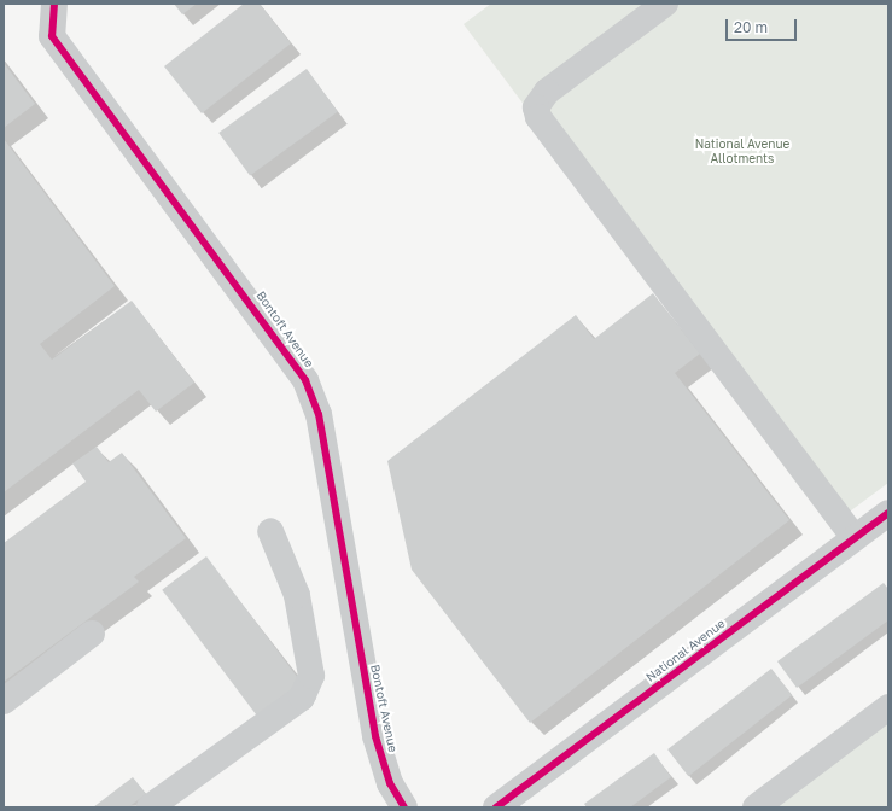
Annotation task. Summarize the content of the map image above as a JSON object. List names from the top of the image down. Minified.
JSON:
{"streets":{"street":["Bontoft Avenue","National Avenue"]},"parks":["National Avenue Allotments"],"scale_bar":"20 m"}
